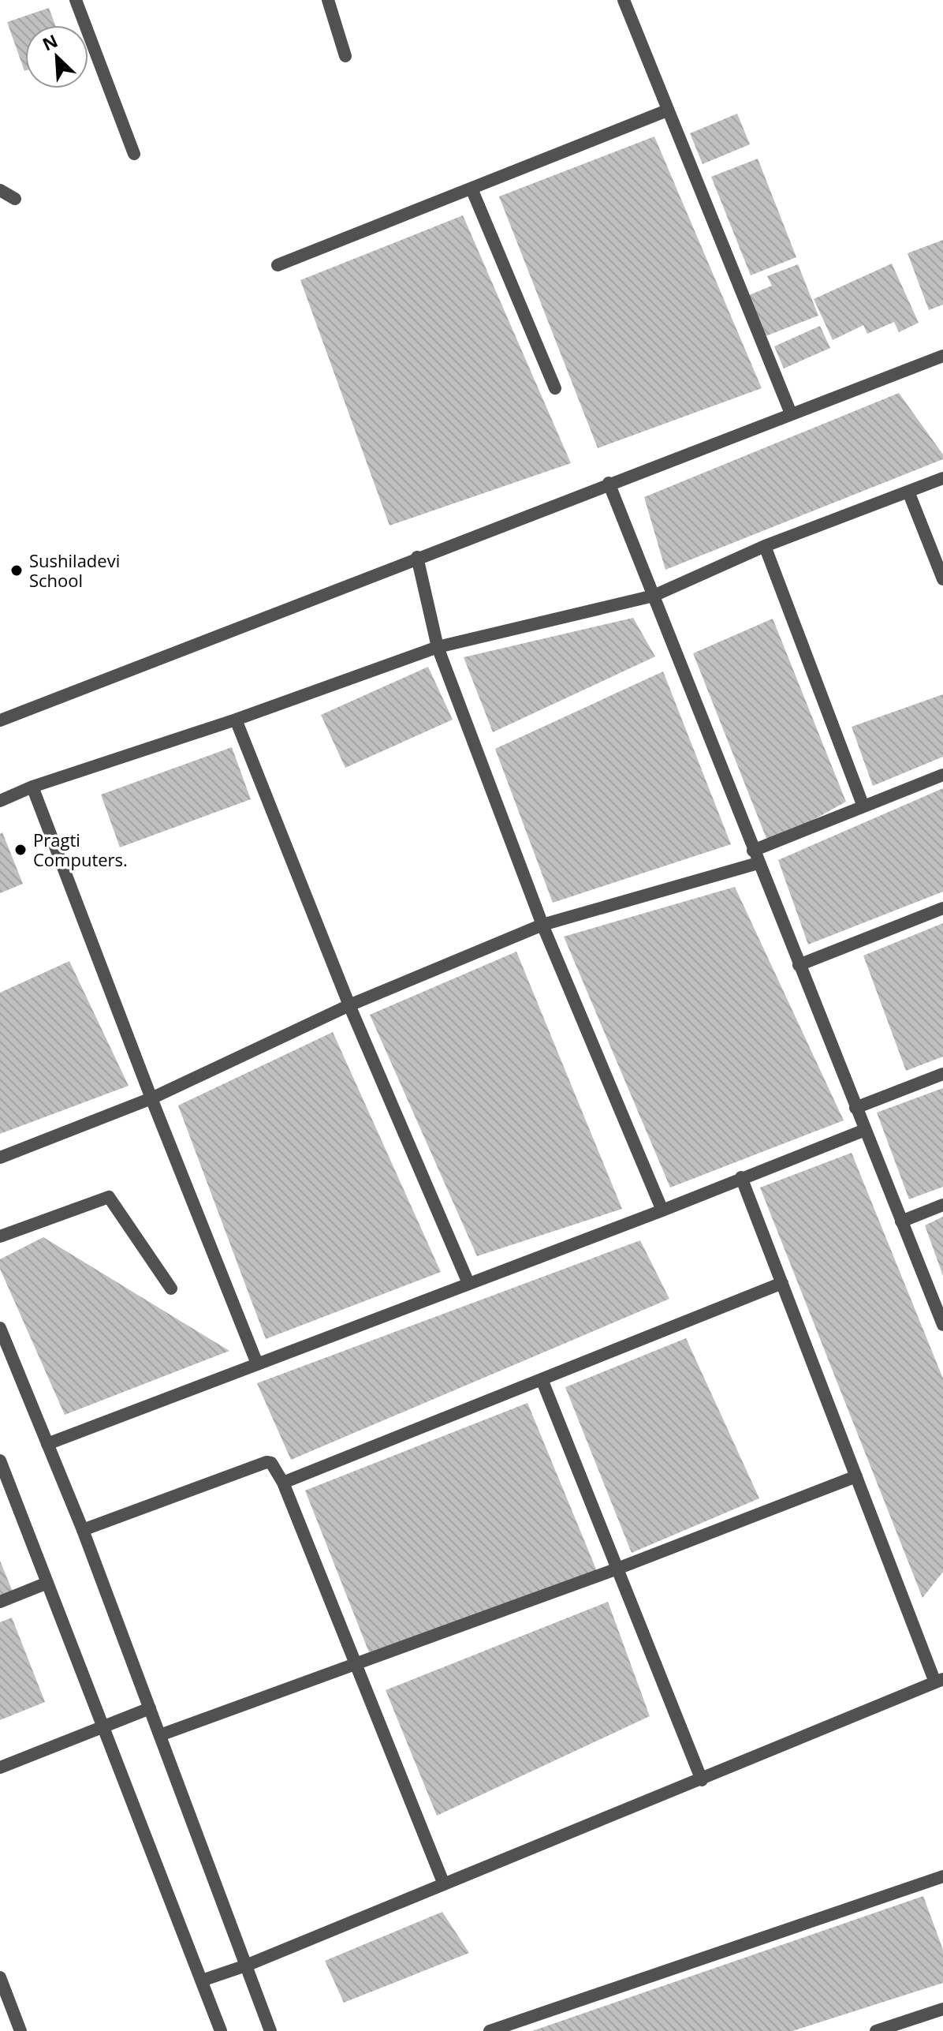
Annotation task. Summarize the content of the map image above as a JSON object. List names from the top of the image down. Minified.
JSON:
{"places":["Sushiladevi School","Pragti Computers."],"north":"top left"}
